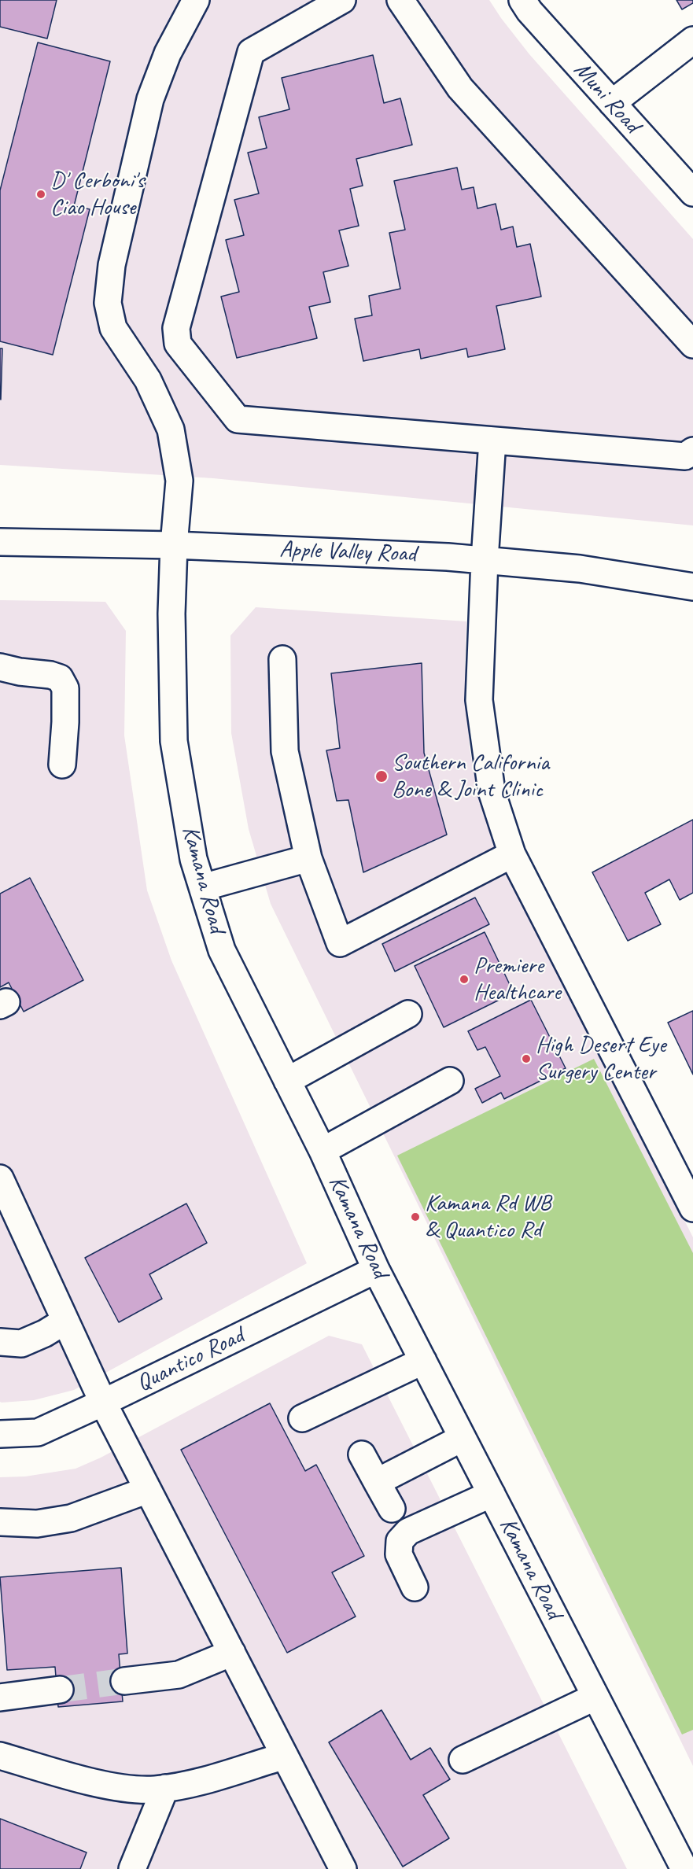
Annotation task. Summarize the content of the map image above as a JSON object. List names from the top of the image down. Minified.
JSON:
{"streets":{"street":["Muni Road","Apple Valley Road","Kamana Road","Quantico Road"]},"crossings":[["Apple Valley Road","Kamana Road"],["Kamana Road","Quantico Road"]],"places":["D' Cerboni's Ciao House","Southern California Bone & Joint Clinic","Premiere Healthcare","High Desert Eye Surgery Center","Kamana Rd WB & Quantico Rd"]}
